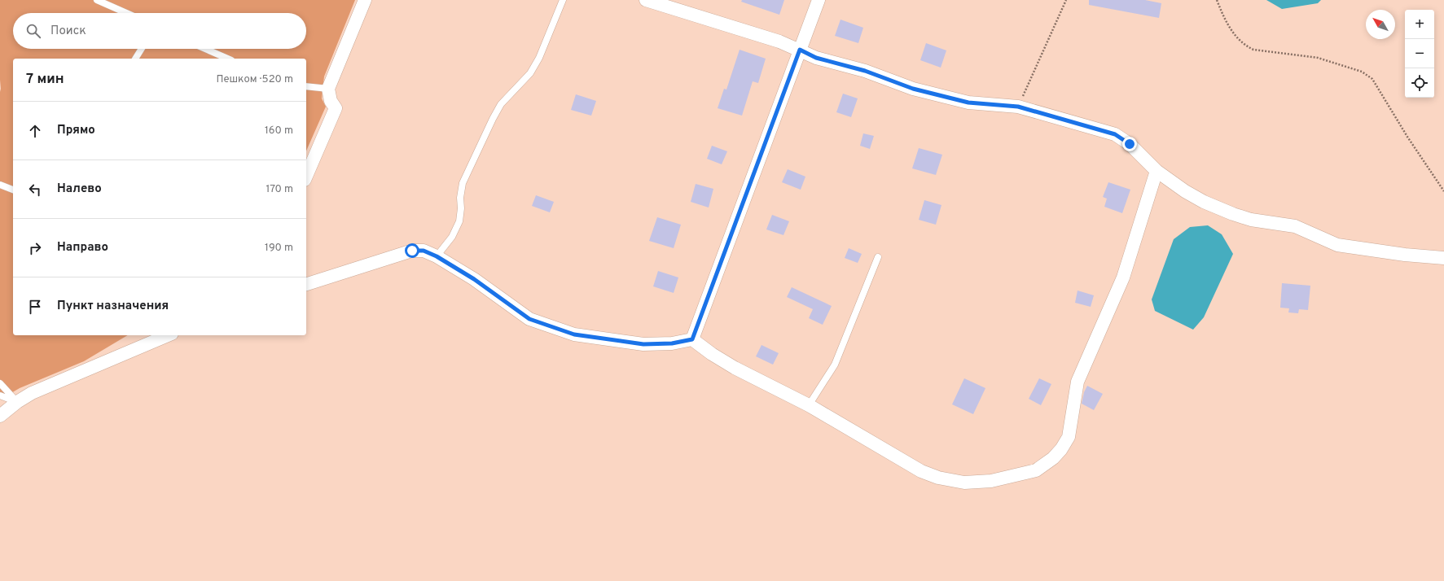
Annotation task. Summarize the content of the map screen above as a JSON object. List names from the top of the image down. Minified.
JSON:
{"north":"top left","page":{"map_buttons":["+","−"],"search":"Поиск","heading":["7 мин","Пешком · 520 m"],"list":[["Прямо","160 m"],["Налево","170 m"],["Направо","190 m"],"Пункт назначения"]}}
